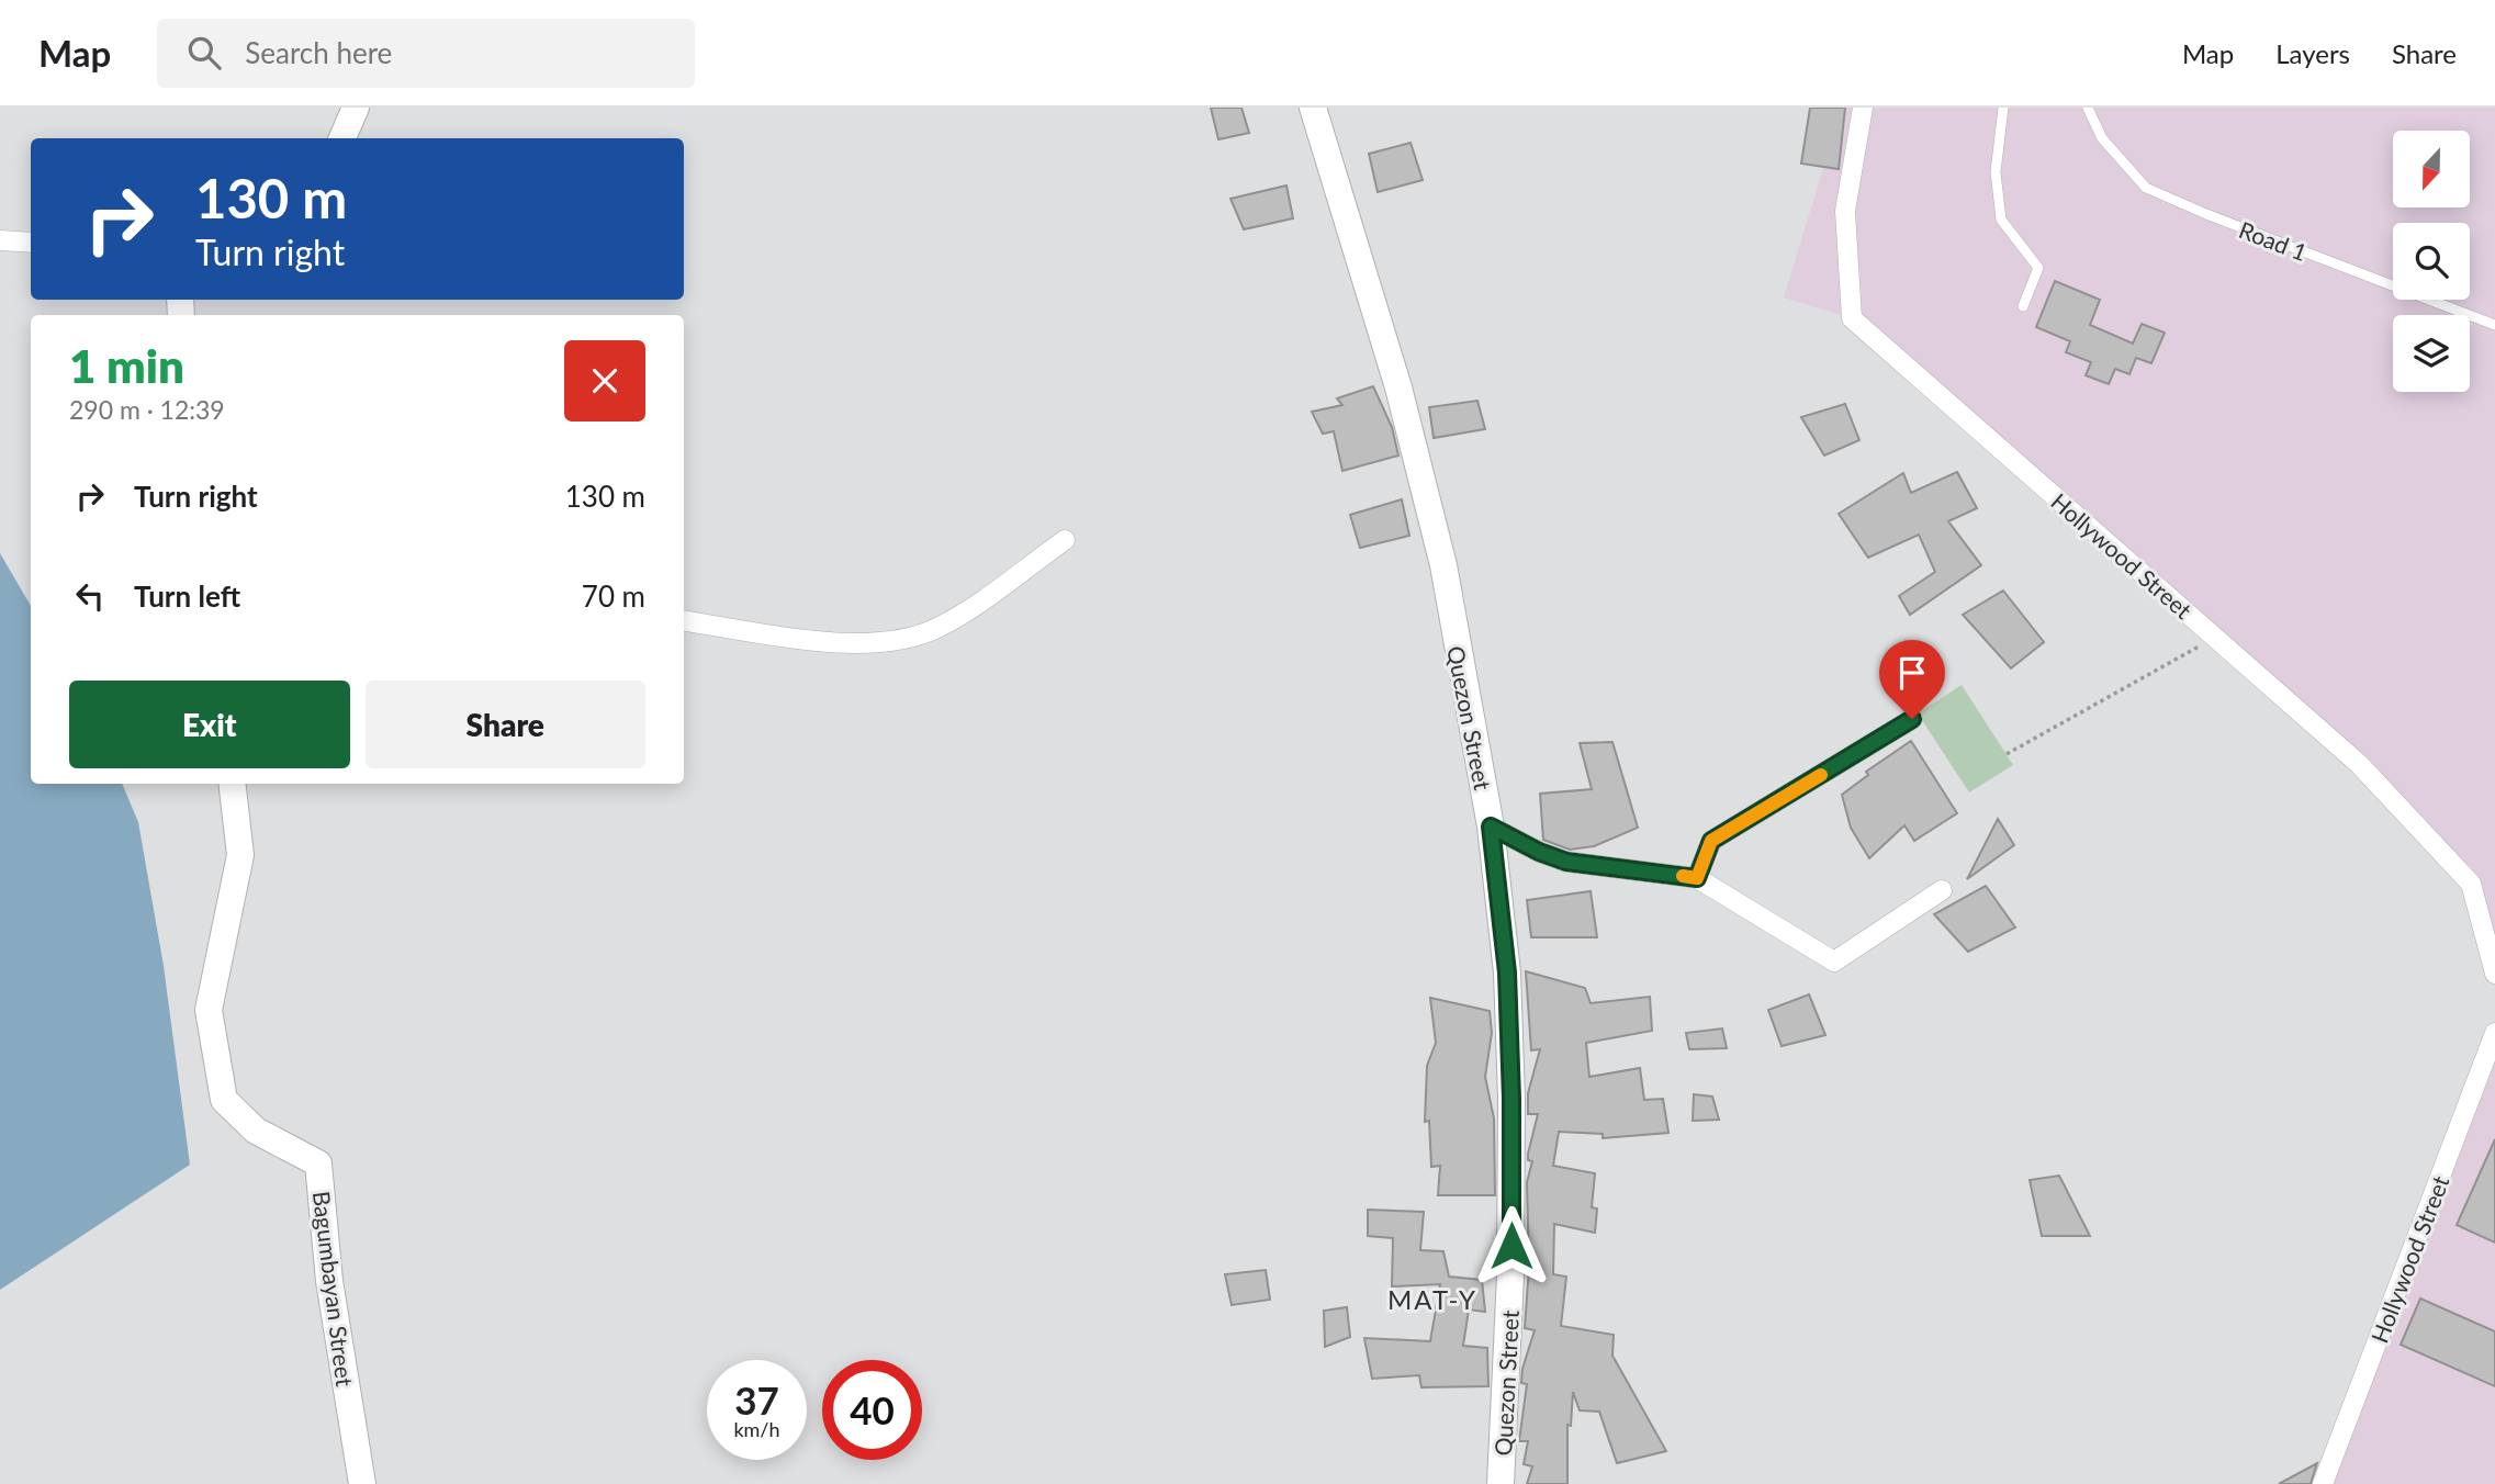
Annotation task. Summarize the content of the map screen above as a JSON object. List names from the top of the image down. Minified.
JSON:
{"streets":{"street":["Hollywood Street","Quezon Street","Bagumbayan Street"],"lane":["Road 1"]},"districts":["MAT-Y"],"north":"bottom","page":{"header":"Map","search":"Search here","nav":["Map","Layers","Share"],"turn":["130 m","Turn right"],"heading":["1 min","290 m · 12:39"],"list":[{"name":"Turn right","value":"130 m"},{"name":"Turn left","value":"70 m"}],"buttons":["Exit","Share"],"speed":"37 km/h","limit":"40"}}
